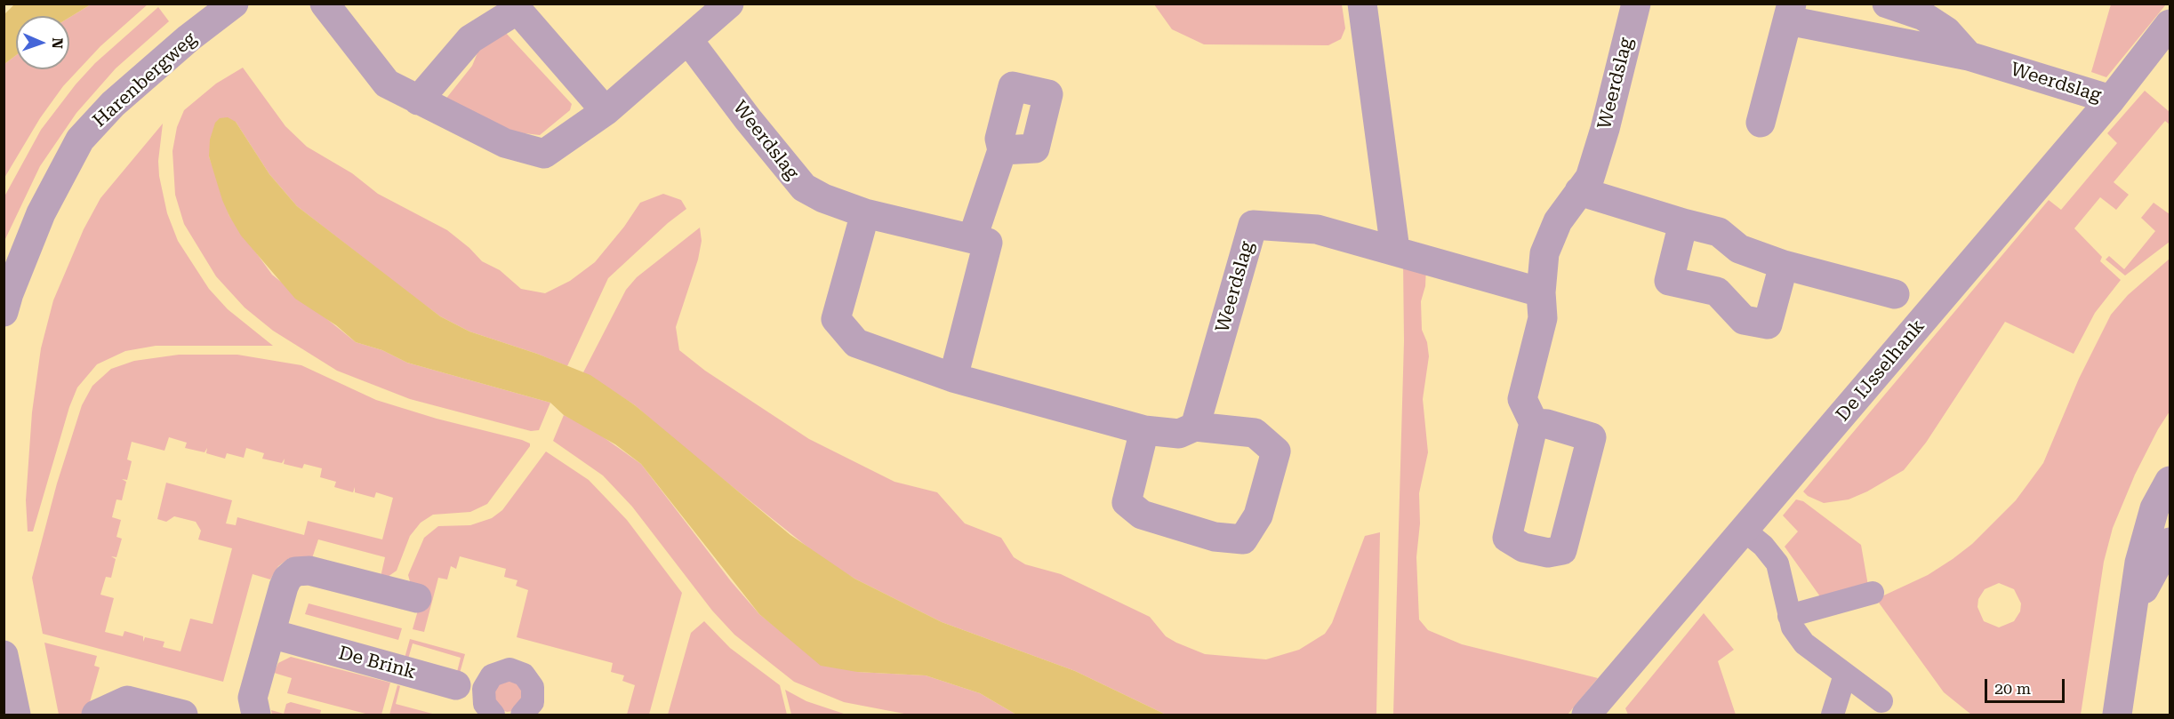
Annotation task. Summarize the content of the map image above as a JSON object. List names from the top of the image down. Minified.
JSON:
{"streets":{"street":["Harenbergweg","Weerdslag","De IJsselhank","De Brink"]},"crossings":[["Weerdslag","De IJsselhank"]],"scale_bar":"20 m","north":"right"}
